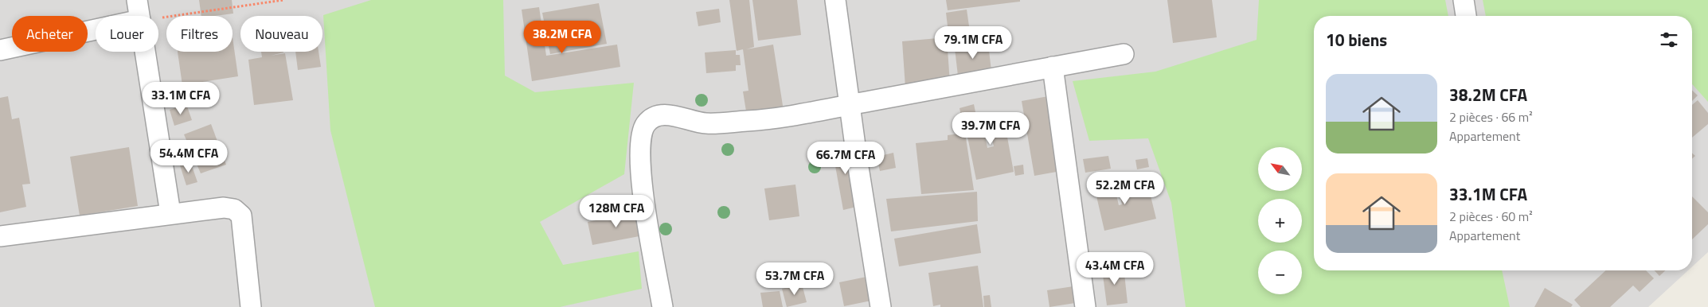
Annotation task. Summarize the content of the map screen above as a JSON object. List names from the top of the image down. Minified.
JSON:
{"north":"top left","page":{"chip":["Acheter","Louer","Filtres","Nouveau"],"heading":"10 biens","price":["38.2M CFA","79.1M CFA","33.1M CFA","39.7M CFA","54.4M CFA","66.7M CFA","52.2M CFA","128M CFA","43.4M CFA","53.7M CFA"],"list":[{"name":"38.2M CFA","note":"2 pièces · 66 m² · Appartement"},{"name":"33.1M CFA","note":"2 pièces · 60 m² · Appartement"}],"map_buttons":["+","−"]}}
